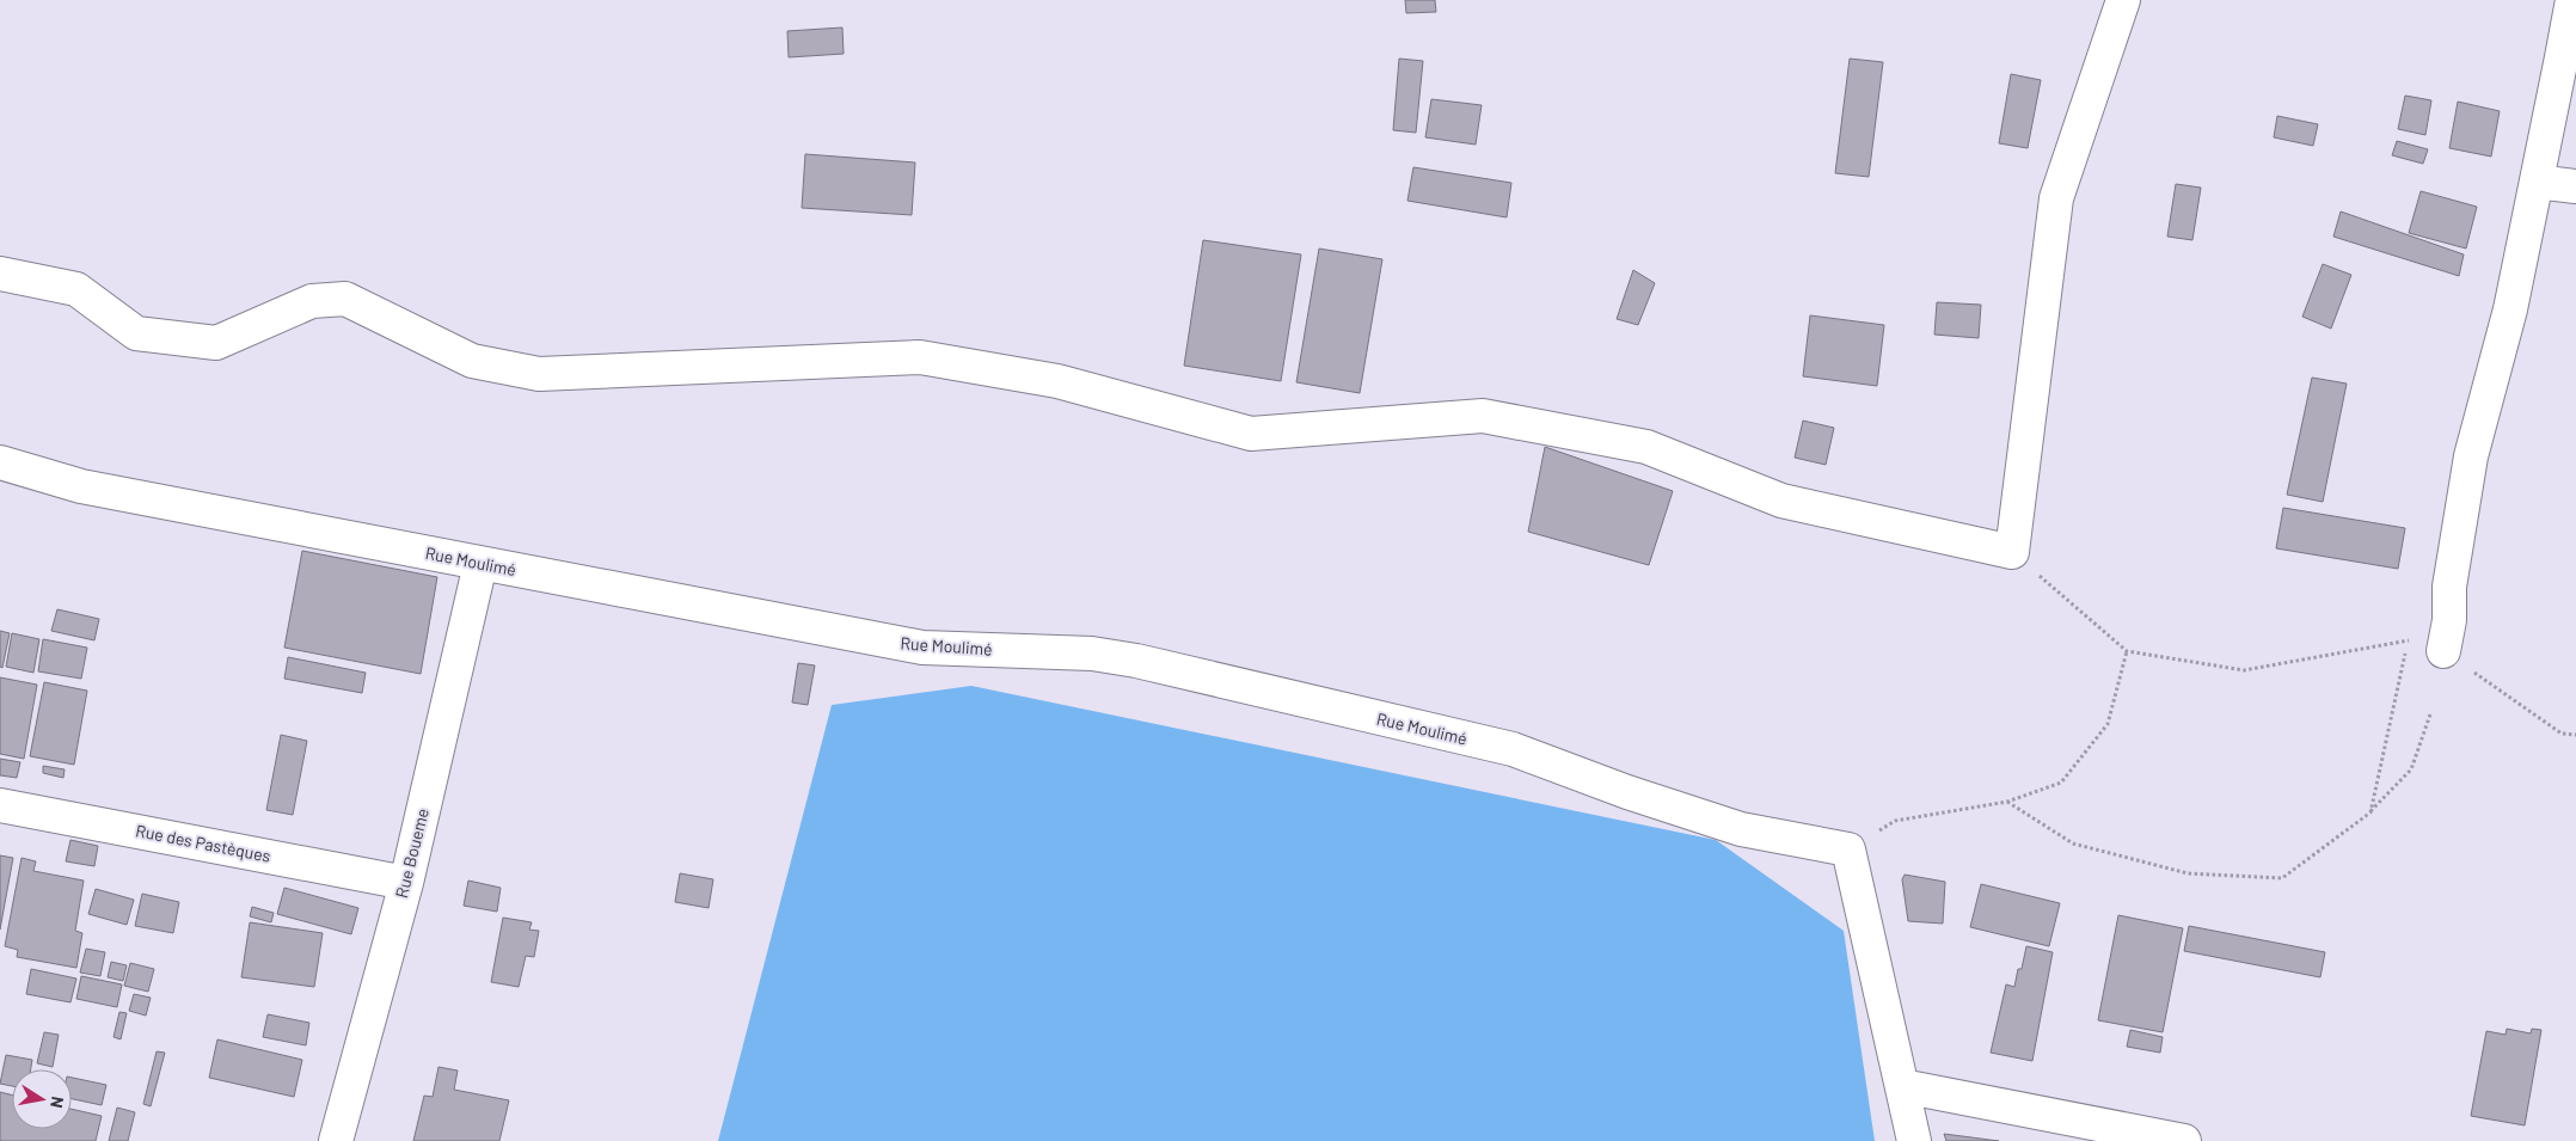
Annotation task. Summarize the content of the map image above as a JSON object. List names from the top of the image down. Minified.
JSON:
{"streets":{"street":["Rue Moulimé","Rue des Pastèques","Rue Boueme"]},"crossings":[["Rue Moulimé","Rue Boueme"],["Rue des Pastèques","Rue Boueme"]],"north":"right"}
